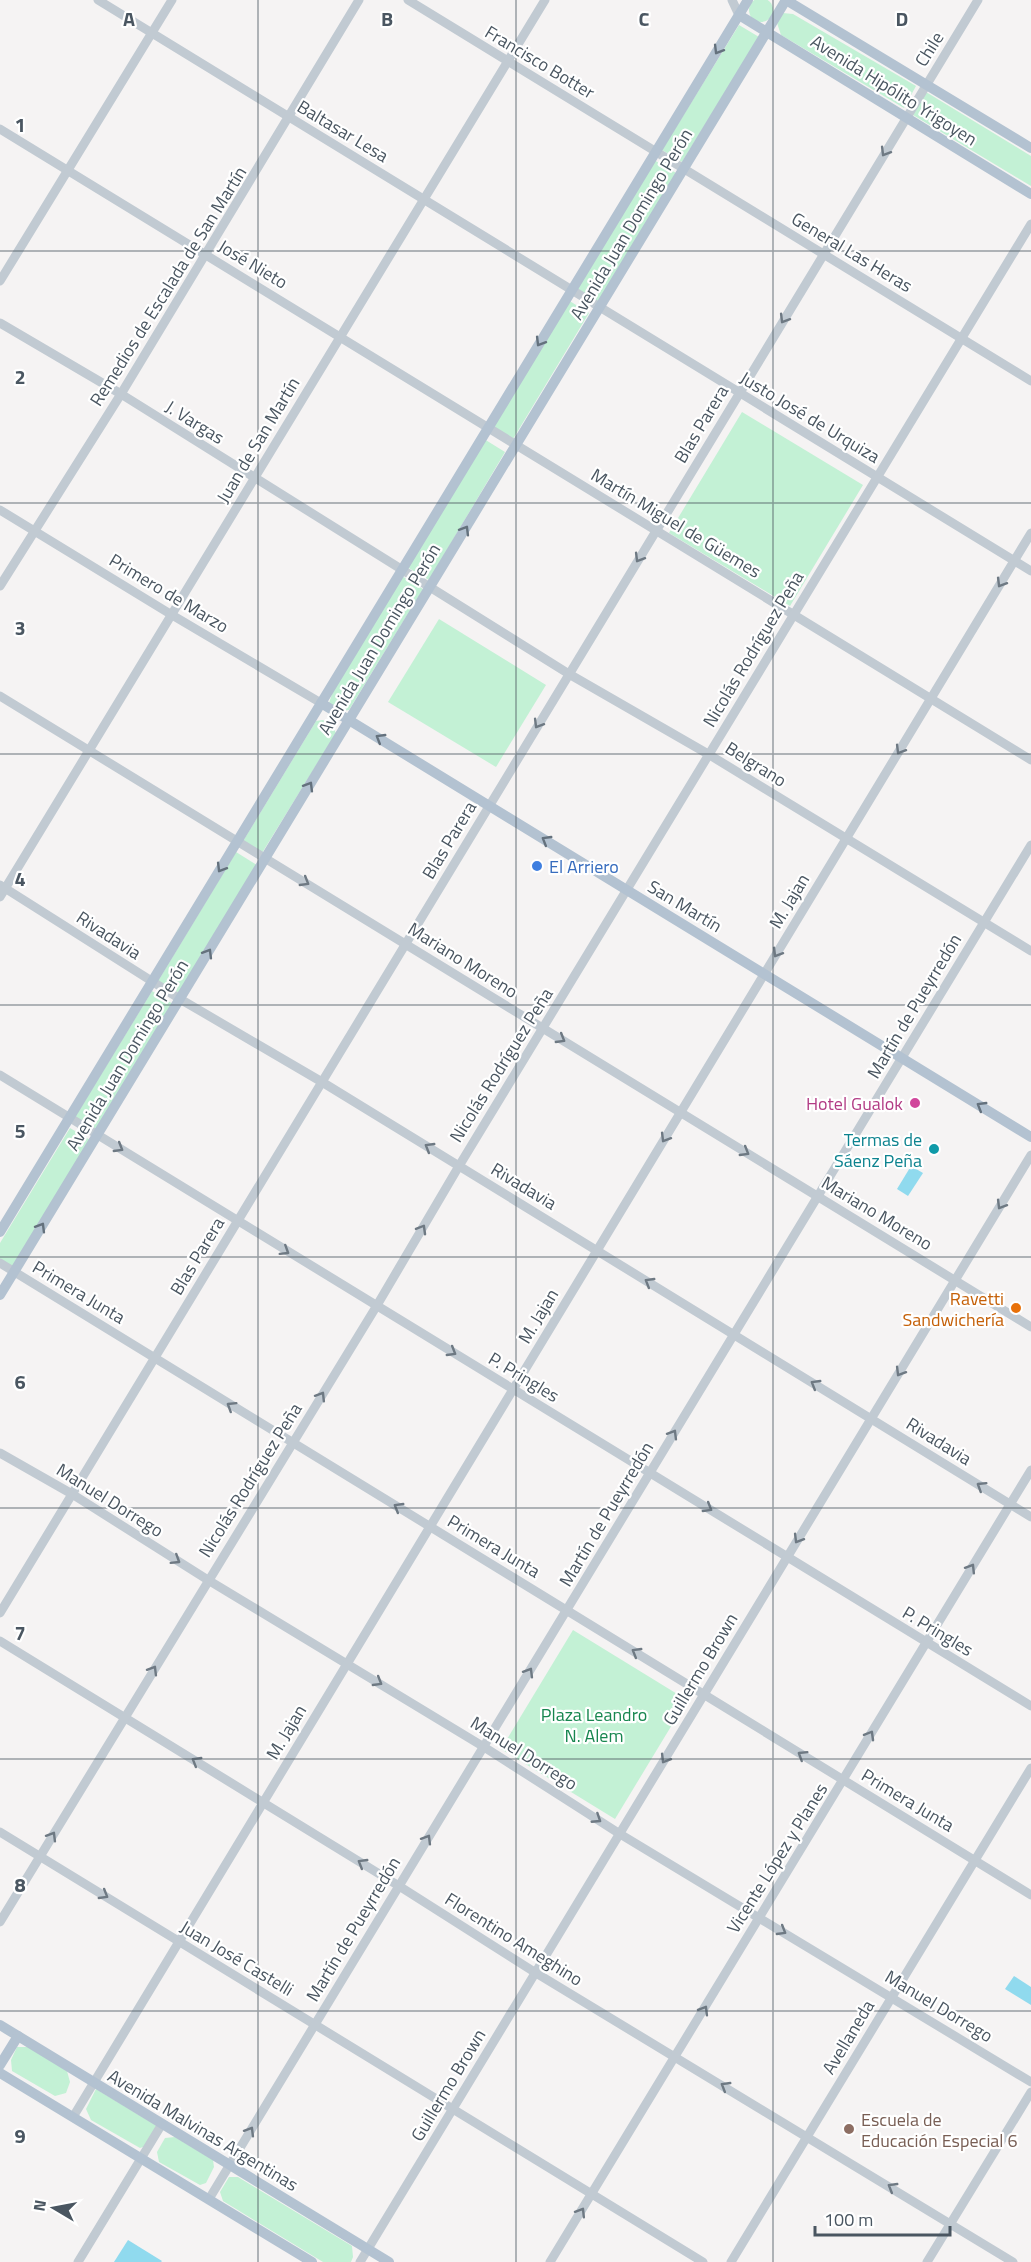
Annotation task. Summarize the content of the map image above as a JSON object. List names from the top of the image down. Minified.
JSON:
{"streets":{"main road":["Avenida Hipólito Yrigoyen","Avenida Juan Domingo Perón","San Martín","Avenida Malvinas Argentinas"],"street":["Chile","Francisco Botter","Baltasar Lesa","General Las Heras","José Nieto","Remedios de Escalada de San Martín","Justo José de Urquiza","J. Vargas","Blas Parera","Juan de San Martín","Martín Miguel de Güemes","Primero de Marzo","Nicolás Rodríguez Peña","Belgrano","M. Jajan","Rivadavia","Mariano Moreno","Martín de Pueyrredón","Primera Junta","P. Pringles","Manuel Dorrego","Guillermo Brown","Vicente López y Planes","Florentino Ameghino","Juan José Castelli","Avellaneda"]},"crossings":[["Chile","Avenida Hipólito Yrigoyen"],["Chile","Blas Parera"],["Francisco Botter","Avenida Juan Domingo Perón"],["Francisco Botter","General Las Heras"],["Francisco Botter","Juan de San Martín"],["Avenida Hipólito Yrigoyen","Avenida Juan Domingo Perón"],["Avenida Hipólito Yrigoyen","Blas Parera"],["Baltasar Lesa","Avenida Juan Domingo Perón"],["Baltasar Lesa","Remedios de Escalada de San Martín"],["Baltasar Lesa","Justo José de Urquiza"],["Baltasar Lesa","Juan de San Martín"],["Avenida Juan Domingo Perón","General Las Heras"],["Avenida Juan Domingo Perón","José Nieto"],["Avenida Juan Domingo Perón","Justo José de Urquiza"],["Avenida Juan Domingo Perón","J. Vargas"],["Avenida Juan Domingo Perón","Martín Miguel de Güemes"],["Avenida Juan Domingo Perón","Primero de Marzo"],["Avenida Juan Domingo Perón","Belgrano"],["Avenida Juan Domingo Perón","San Martín"],["Avenida Juan Domingo Perón","Rivadavia"],["Avenida Juan Domingo Perón","Mariano Moreno"],["Avenida Juan Domingo Perón","Primera Junta"],["Avenida Juan Domingo Perón","P. Pringles"],["General Las Heras","Blas Parera"],["General Las Heras","Nicolás Rodríguez Peña"],["José Nieto","Remedios de Escalada de San Martín"],["José Nieto","Juan de San Martín"],["José Nieto","Martín Miguel de Güemes"],["Remedios de Escalada de San Martín","J. Vargas"],["Remedios de Escalada de San Martín","Primero de Marzo"],["Justo José de Urquiza","Blas Parera"],["Justo José de Urquiza","Nicolás Rodríguez Peña"],["Justo José de Urquiza","M. Jajan"],["J. Vargas","Juan de San Martín"],["J. Vargas","Belgrano"],["Blas Parera","Martín Miguel de Güemes"],["Blas Parera","Belgrano"],["Blas Parera","San Martín"],["Blas Parera","Rivadavia"],["Blas Parera","Mariano Moreno"],["Blas Parera","Primera Junta"],["Blas Parera","P. Pringles"],["Blas Parera","Manuel Dorrego"],["Juan de San Martín","Primero de Marzo"],["Juan de San Martín","Rivadavia"],["Juan de San Martín","Mariano Moreno"],["Martín Miguel de Güemes","Nicolás Rodríguez Peña"],["Martín Miguel de Güemes","M. Jajan"],["Primero de Marzo","San Martín"],["Nicolás Rodríguez Peña","Belgrano"],["Nicolás Rodríguez Peña","San Martín"],["Nicolás Rodríguez Peña","Rivadavia"],["Nicolás Rodríguez Peña","Mariano Moreno"],["Nicolás Rodríguez Peña","Primera Junta"],["Nicolás Rodríguez Peña","P. Pringles"],["Nicolás Rodríguez Peña","Manuel Dorrego"],["Nicolás Rodríguez Peña","Florentino Ameghino"],["Nicolás Rodríguez Peña","Juan José Castelli"],["Belgrano","M. Jajan"],["Belgrano","Martín de Pueyrredón"],["M. Jajan","San Martín"],["M. Jajan","Rivadavia"],["M. Jajan","Mariano Moreno"],["M. Jajan","Primera Junta"],["M. Jajan","P. Pringles"],["M. Jajan","Manuel Dorrego"],["M. Jajan","Florentino Ameghino"],["M. Jajan","Juan José Castelli"],["M. Jajan","Avenida Malvinas Argentinas"],["San Martín","Martín de Pueyrredón"],["Rivadavia","Martín de Pueyrredón"],["Rivadavia","Guillermo Brown"],["Rivadavia","Vicente López y Planes"],["Mariano Moreno","Martín de Pueyrredón"],["Mariano Moreno","Guillermo Brown"],["Martín de Pueyrredón","Primera Junta"],["Martín de Pueyrredón","P. Pringles"],["Martín de Pueyrredón","Manuel Dorrego"],["Martín de Pueyrredón","Florentino Ameghino"],["Martín de Pueyrredón","Juan José Castelli"],["Martín de Pueyrredón","Avenida Malvinas Argentinas"],["Primera Junta","Guillermo Brown"],["Primera Junta","Vicente López y Planes"],["Primera Junta","Avellaneda"],["P. Pringles","Guillermo Brown"],["P. Pringles","Vicente López y Planes"],["Manuel Dorrego","Guillermo Brown"],["Manuel Dorrego","Vicente López y Planes"],["Manuel Dorrego","Avellaneda"],["Guillermo Brown","Florentino Ameghino"],["Guillermo Brown","Juan José Castelli"],["Guillermo Brown","Avenida Malvinas Argentinas"],["Vicente López y Planes","Florentino Ameghino"],["Vicente López y Planes","Juan José Castelli"],["Florentino Ameghino","Avellaneda"]],"one_way":["Blas Parera","San Martín","Rivadavia","Mariano Moreno","Martín de Pueyrredón","Primera Junta","P. Pringles","Manuel Dorrego","Guillermo Brown","Vicente López y Planes","Florentino Ameghino"],"parks":["Plaza Leandro N. Alem"],"places":["El Arriero","Hotel Gualok","Termas de Sáenz Peña","Ravetti Sandwichería","Escuela de Educación Especial 6"],"scale_bar":"100 m","north":"left","grid":{"columns":["A","B","C","D"],"rows":["1","2","3","4","5","6","7","8","9"]}}
